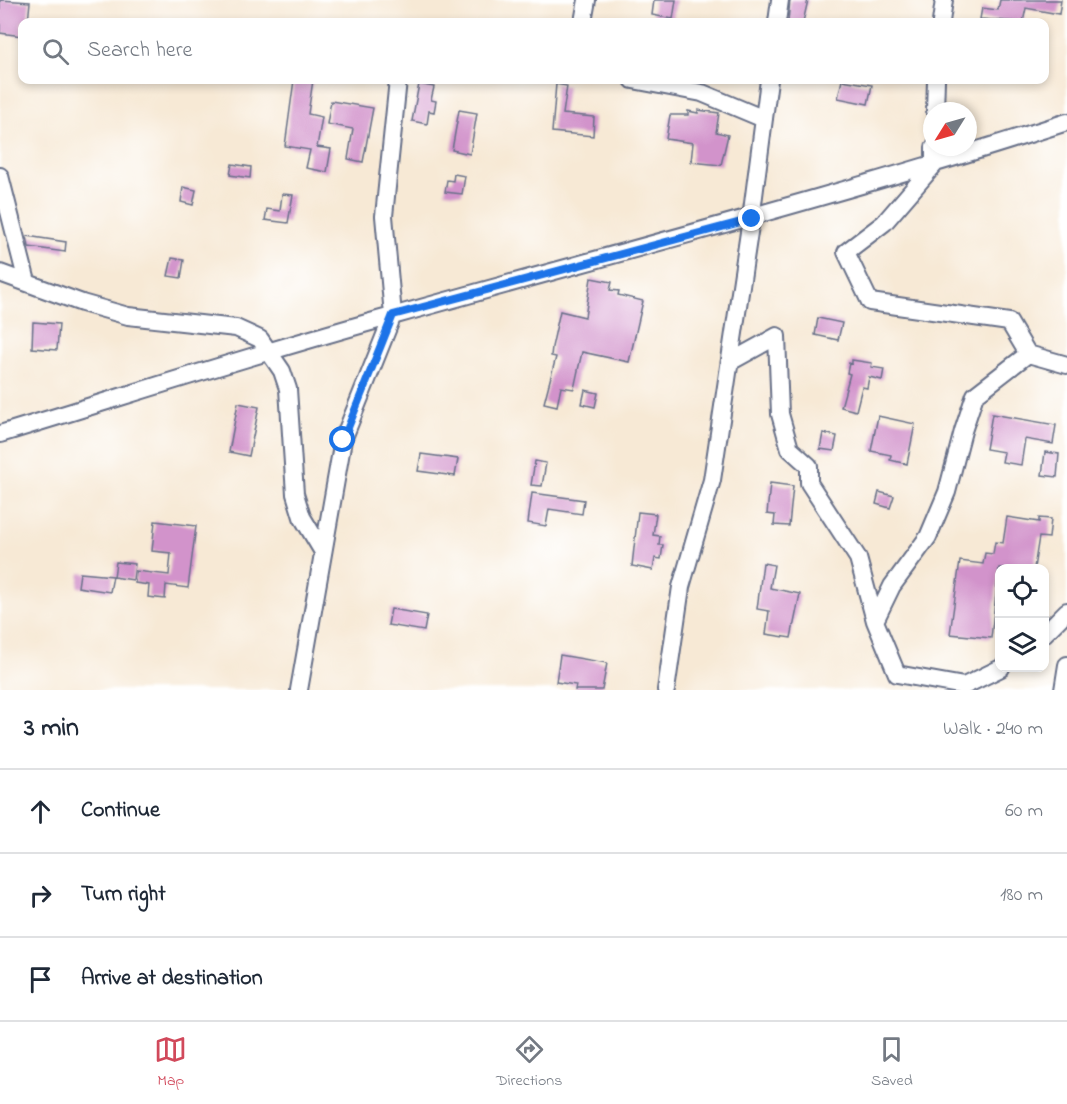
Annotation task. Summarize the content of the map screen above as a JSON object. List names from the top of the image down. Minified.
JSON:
{"north":"bottom left","page":{"search":"Search here","heading":["3 min","Walk · 240 m"],"list":[["Continue","60 m"],["Turn right","180 m"],"Arrive at destination"],"nav":["Map","Directions","Saved"]}}
